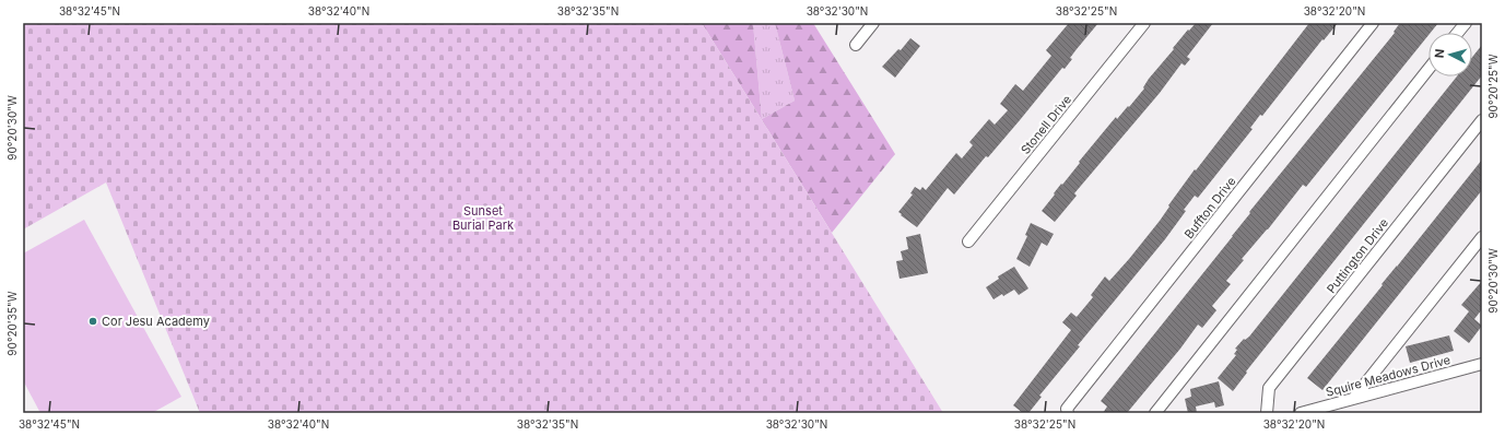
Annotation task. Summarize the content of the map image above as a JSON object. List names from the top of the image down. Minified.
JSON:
{"streets":{"street":["Stonell Drive","Buffton Drive","Puttington Drive","Squire Meadows Drive"]},"parks":["Sunset Burial Park"],"places":["Cor Jesu Academy"],"north":"left","coordinates":["38°32'45\"N","38°32'40\"N","38°32'35\"N","38°32'30\"N","38°32'25\"N","38°32'20\"N","90°20'25\"W","90°20'30\"W","90°20'35\"W"]}
